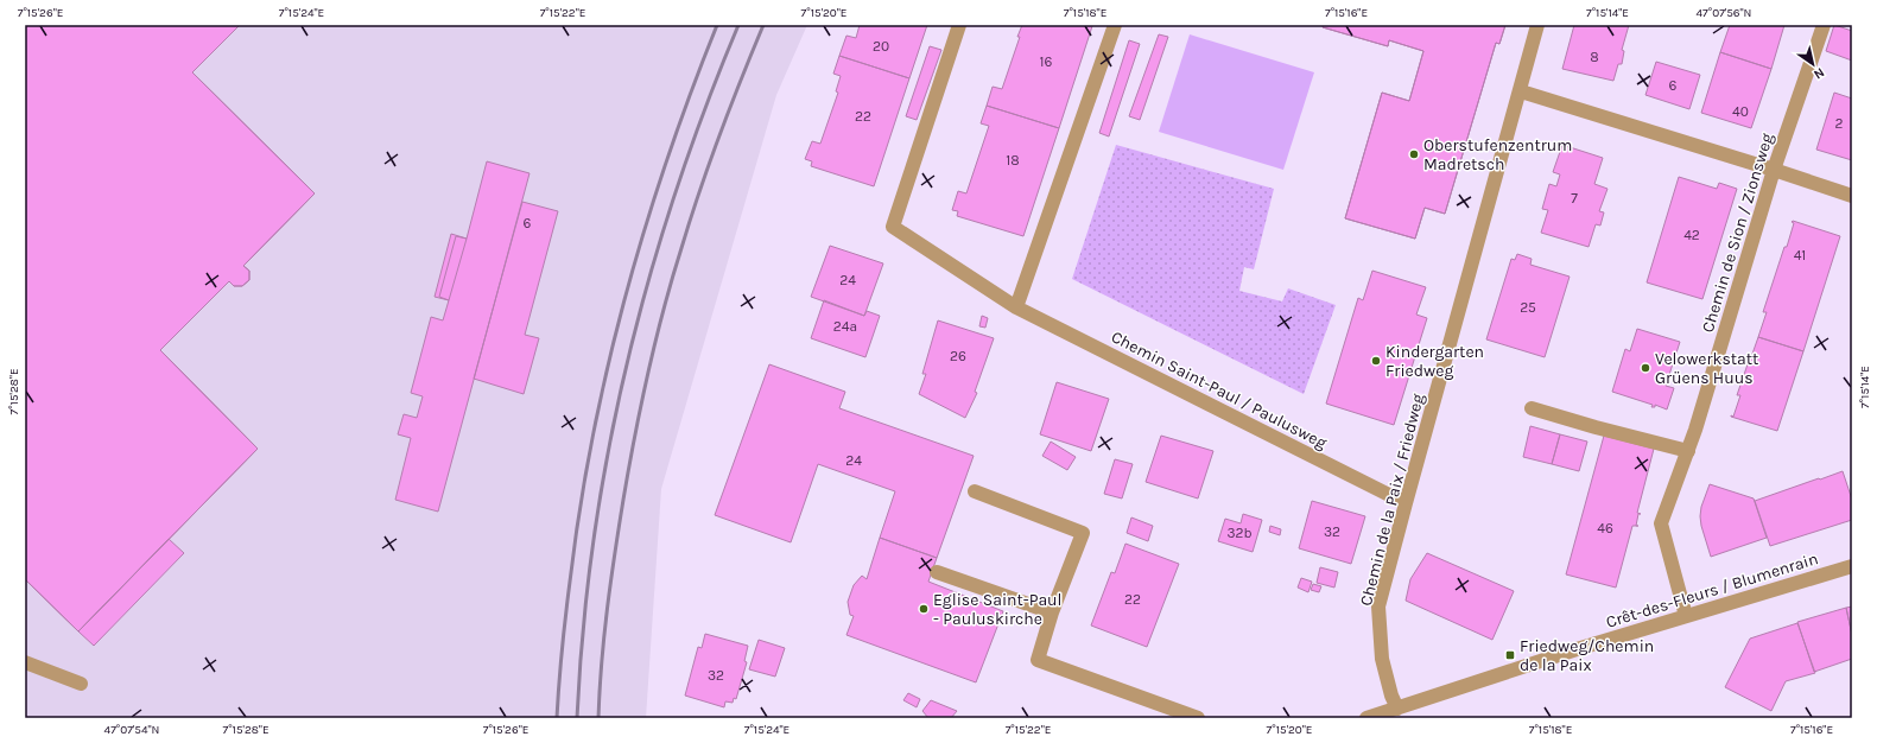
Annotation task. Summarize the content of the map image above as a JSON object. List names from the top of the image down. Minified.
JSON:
{"streets":{"street":["Chemin de Sion / Zionsweg","Chemin Saint-Paul / Paulusweg","Chemin de la Paix / Friedweg","Crêt-des-Fleurs / Blumenrain"]},"crossings":[["Chemin de Sion / Zionsweg","Crêt-des-Fleurs / Blumenrain"],["Chemin Saint-Paul / Paulusweg","Chemin de la Paix / Friedweg"],["Chemin de la Paix / Friedweg","Crêt-des-Fleurs / Blumenrain"]],"places":{"other":["Oberstufenzentrum Madretsch","Kindergarten Friedweg","Velowerkstatt Grüens Huus","Eglise Saint-Paul - Pauluskirche"],"transit":["Friedweg/Chemin de la Paix"]},"house_numbers":["20","8","16","6","40","22","2","18","7","6","42","41","24","25","24a","26","24","46","32","32b","22","32"],"north":"bottom right","coordinates":["7°15'26\"E","7°15'24\"E","7°15'22\"E","7°15'20\"E","7°15'18\"E","7°15'16\"E","7°15'14\"E","47°07'56\"N","7°15'28\"E","47°07'54\"N"]}
